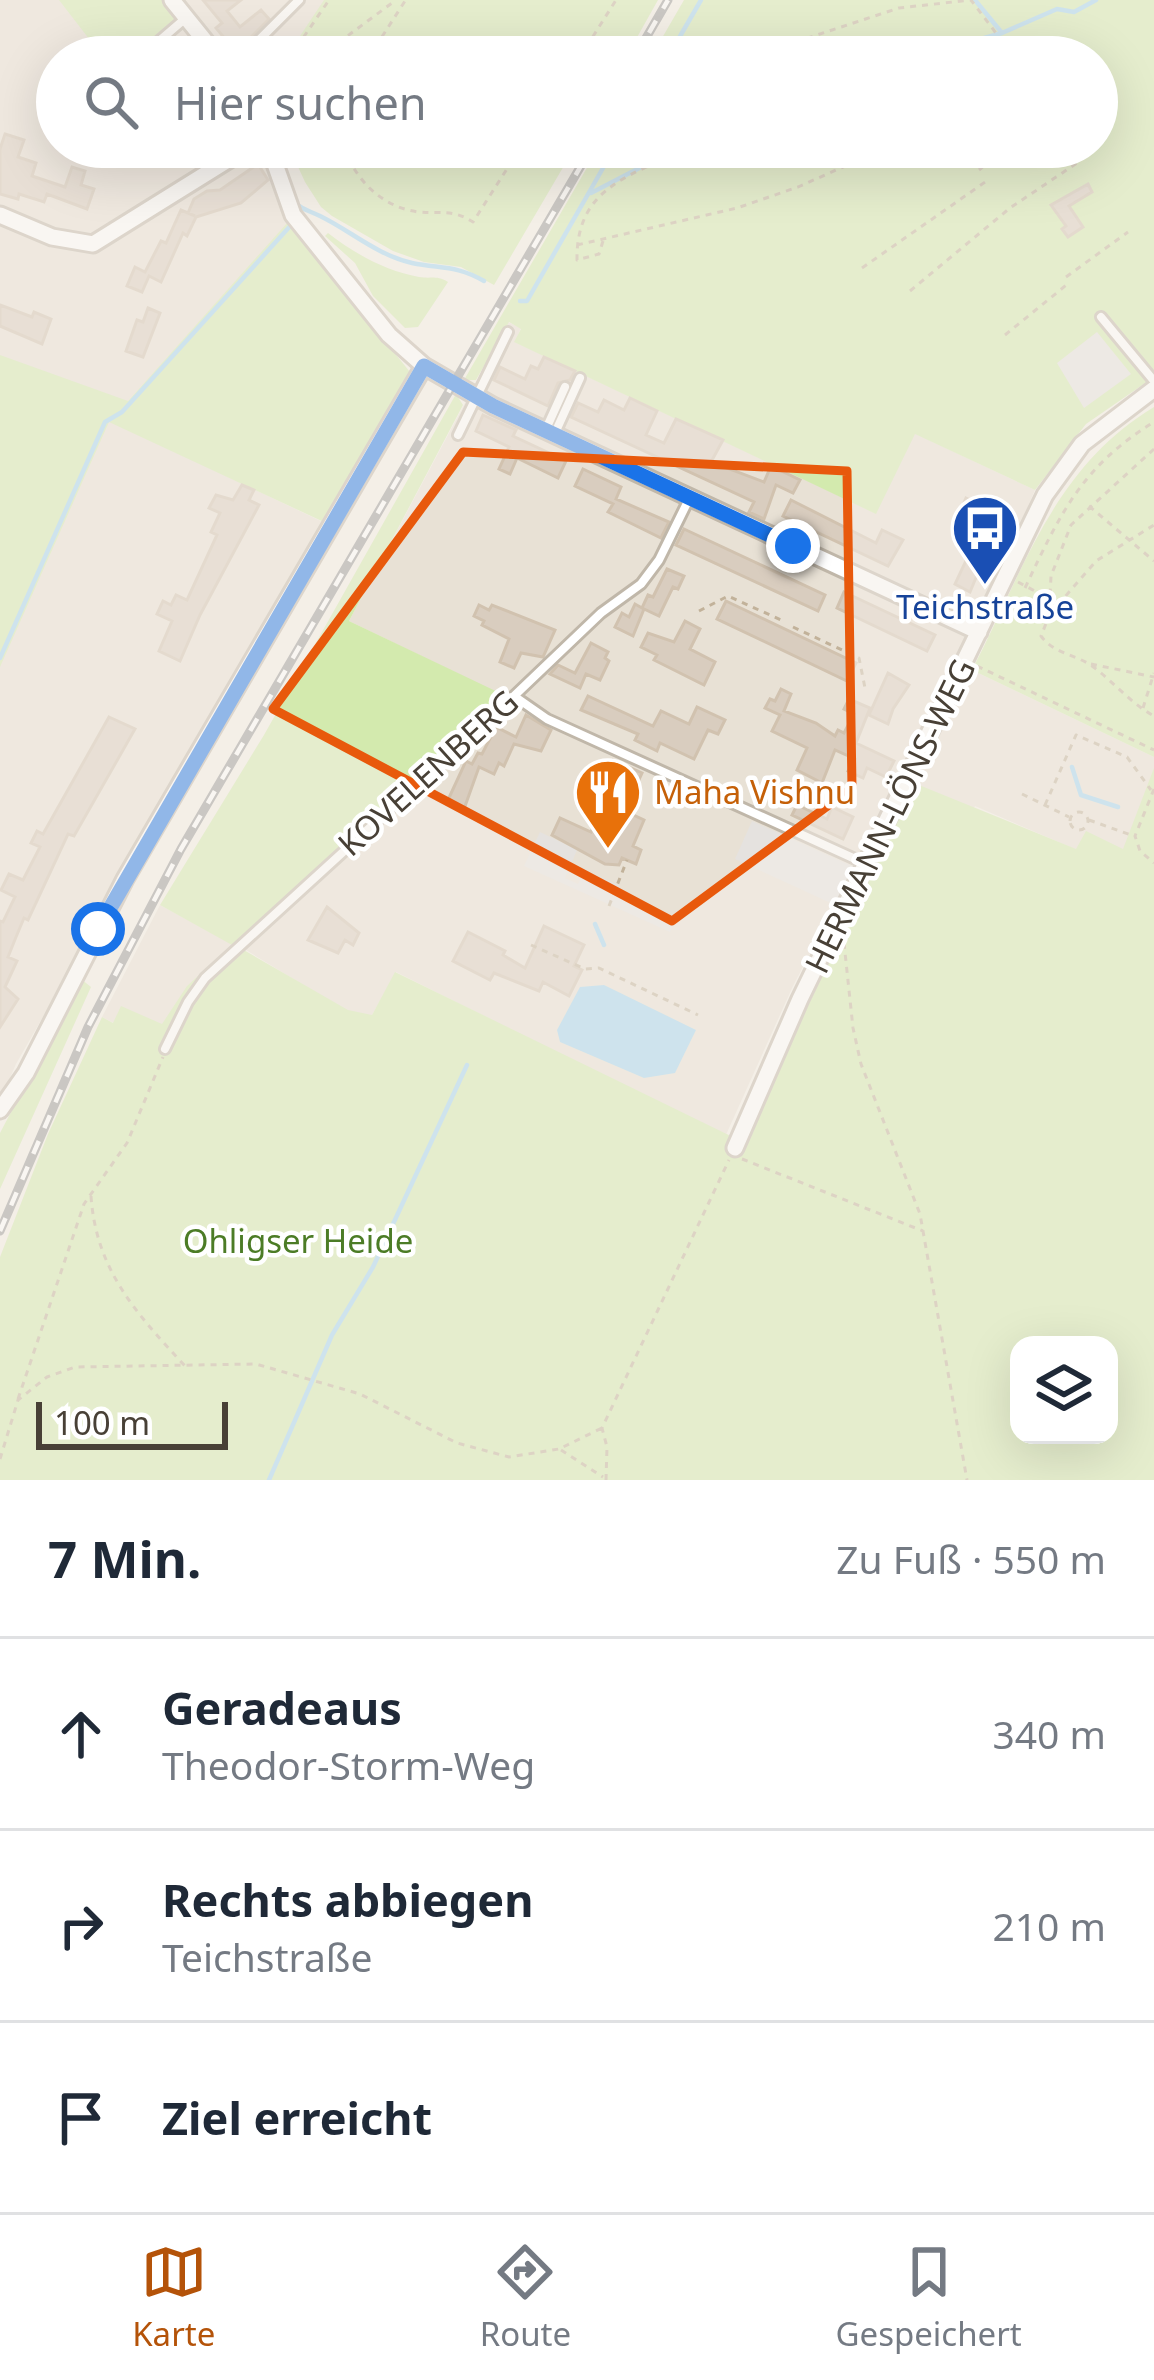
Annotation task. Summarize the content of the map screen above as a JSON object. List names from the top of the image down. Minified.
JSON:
{"streets":{"street":["HERMANN-LÖNS-WEG"],"lane":["KOVELENBERG"]},"parks":["Ohligser Heide"],"places":{"bus stop":["Teichstraße"],"restaurant":["Maha Vishnu"]},"scale_bar":"100 m","page":{"search":"Hier suchen","scale":"100 m","heading":["7 Min.","Zu Fuß · 550 m"],"list":[["Geradeaus","Theodor-Storm-Weg","340 m"],["Rechts abbiegen","Teichstraße","210 m"],"Ziel erreicht"],"nav":["Karte","Route","Gespeichert"]}}
